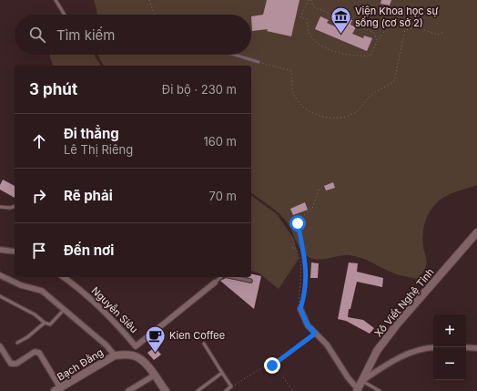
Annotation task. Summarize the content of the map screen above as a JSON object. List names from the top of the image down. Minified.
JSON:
{"streets":{"main road":["Xô Viết Nghệ Tỉnh","Bạch Đằng"],"street":["Nguyễn Siêu"]},"places":{"museum":["Viện Khoa học sự sống (cơ sở 2)"],"cafe":["Kien Coffee"]},"page":{"search":"Tìm kiếm","heading":["3 phút","Đi bộ · 230 m"],"list":[["Đi thẳng","Lê Thị Riêng","160 m"],["Rẽ phải","70 m"],"Đến nơi"],"map_buttons":["+","−"]}}
